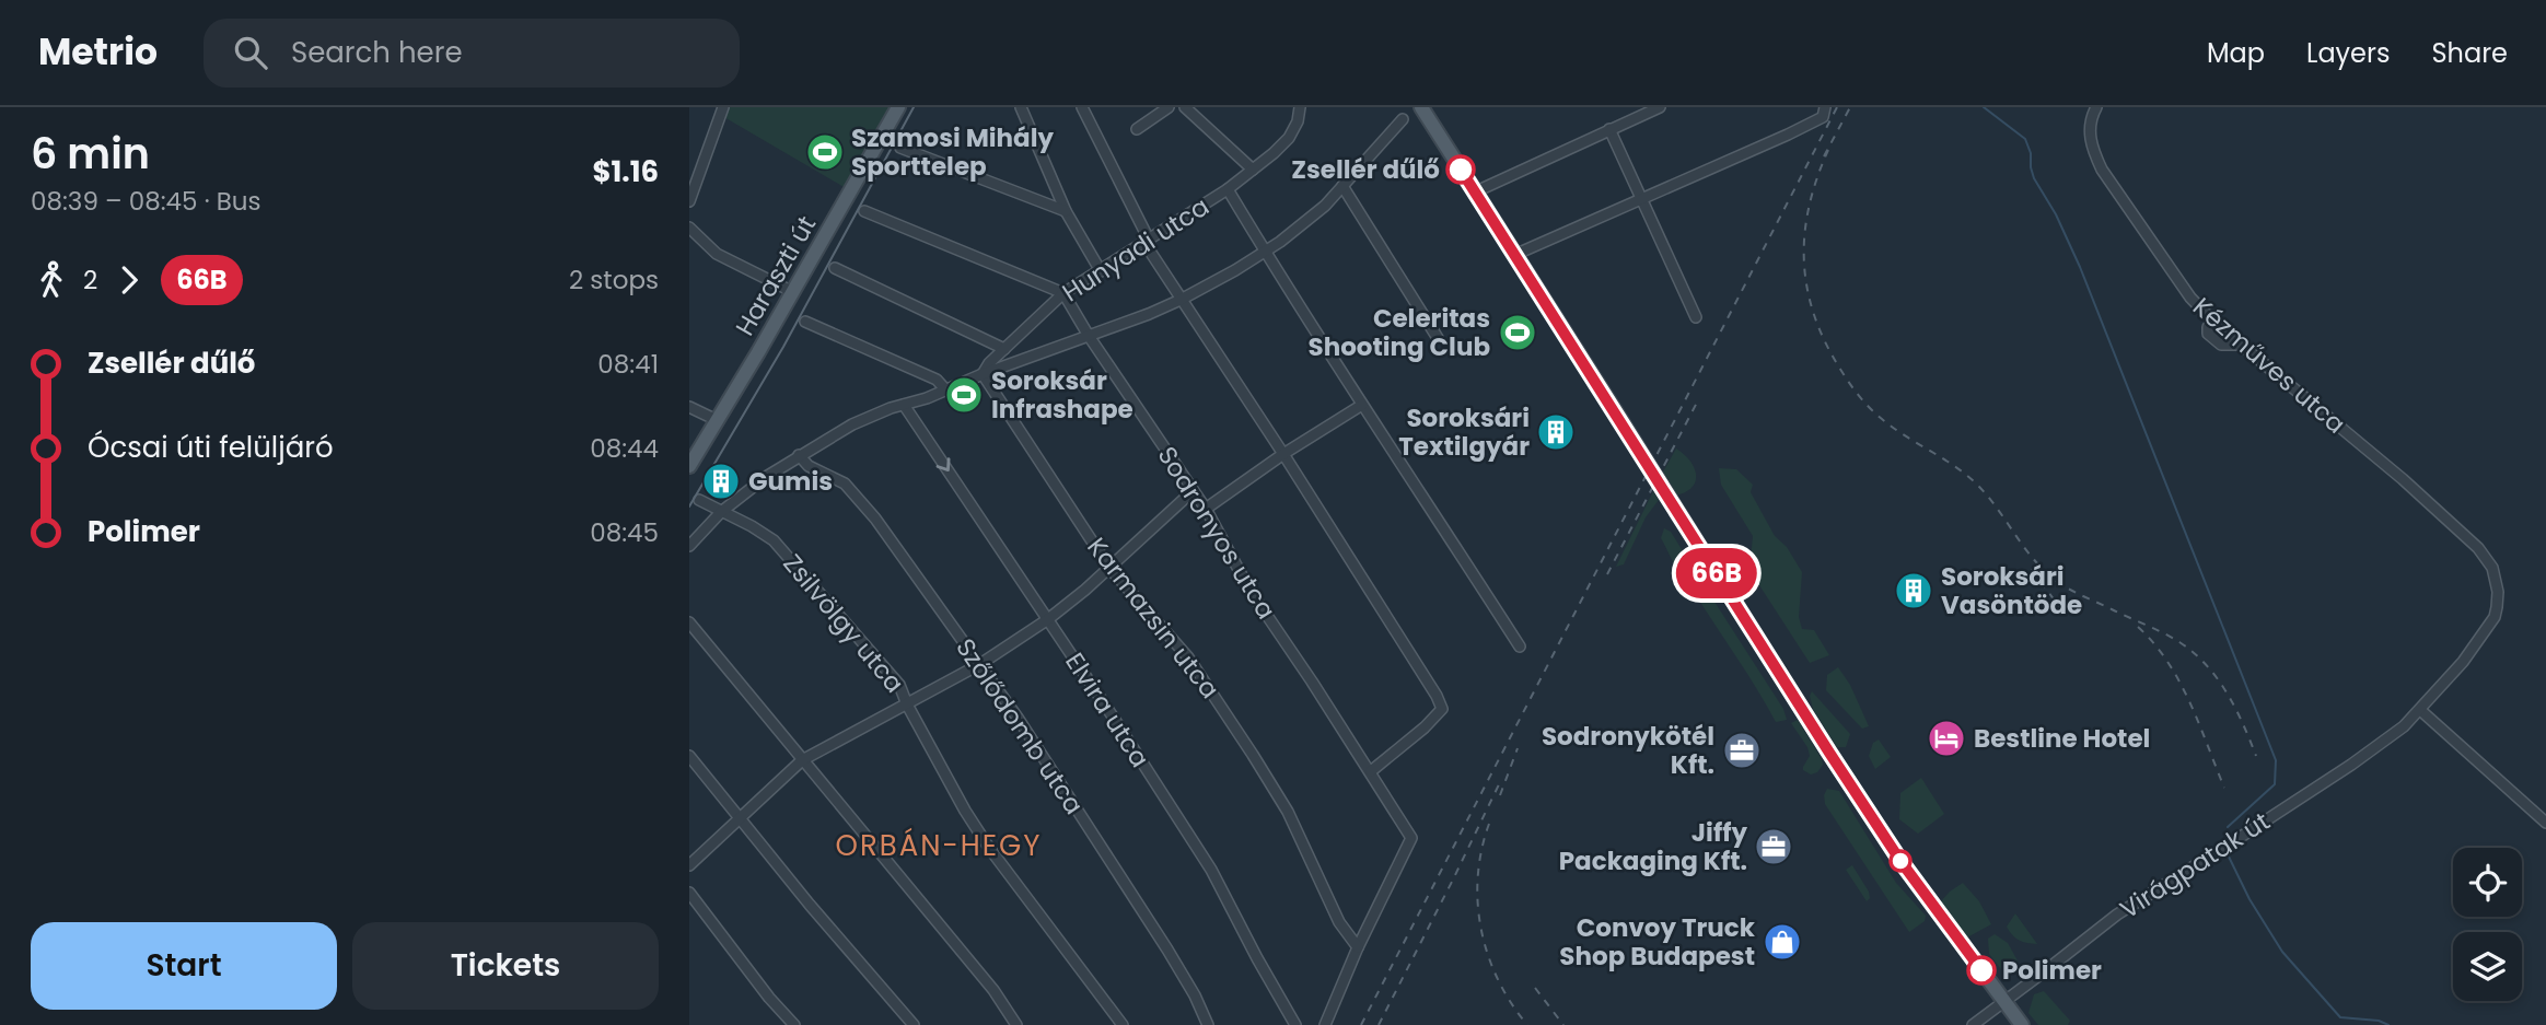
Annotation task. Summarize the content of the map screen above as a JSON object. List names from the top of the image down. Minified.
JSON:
{"streets":{"main road":["Haraszti út"],"street":["Hunyadi utca","Kézműves utca","Sodronyos utca","Karmazsin utca","Zsilvölgy utca","Elvira utca","Szőlődomb utca","Virágpatak út"]},"crossings":[["Hunyadi utca","Sodronyos utca"],["Hunyadi utca","Karmazsin utca"],["Hunyadi utca","Zsilvölgy utca"],["Hunyadi utca","Elvira utca"],["Hunyadi utca","Szőlődomb utca"],["Kézműves utca","Virágpatak út"],["Sodronyos utca","Karmazsin utca"]],"one_way":["Elvira utca"],"districts":["ORBÁN-HEGY"],"places":{"sports":["Szamosi Mihály Sporttelep","Celeritas Shooting Club","Soroksár Infrashape"],"other":["Zsellér dűlő","Polimer"],"building":["Soroksári Textilgyár","Gumis","Soroksári Vasöntöde"],"hotel":["Bestline Hotel"],"office":["Sodronykötél Kft.","Jiffy Packaging Kft."],"shop":["Convoy Truck Shop Budapest"]},"lines":["bus line 66B"],"page":{"header":"Metrio","search":"Search here","nav":["Map","Layers","Share"],"heading":["6 min","08:39 – 08:45 · Bus","$1.16"],"on_map":"66B","legs":["2","66B","2 stops"],"list":[{"name":"Zsellér dűlő","value":"08:41"},{"name":"Ócsai úti felüljáró","value":"08:44"},{"name":"Polimer","value":"08:45"}],"buttons":["Start","Tickets"]}}
